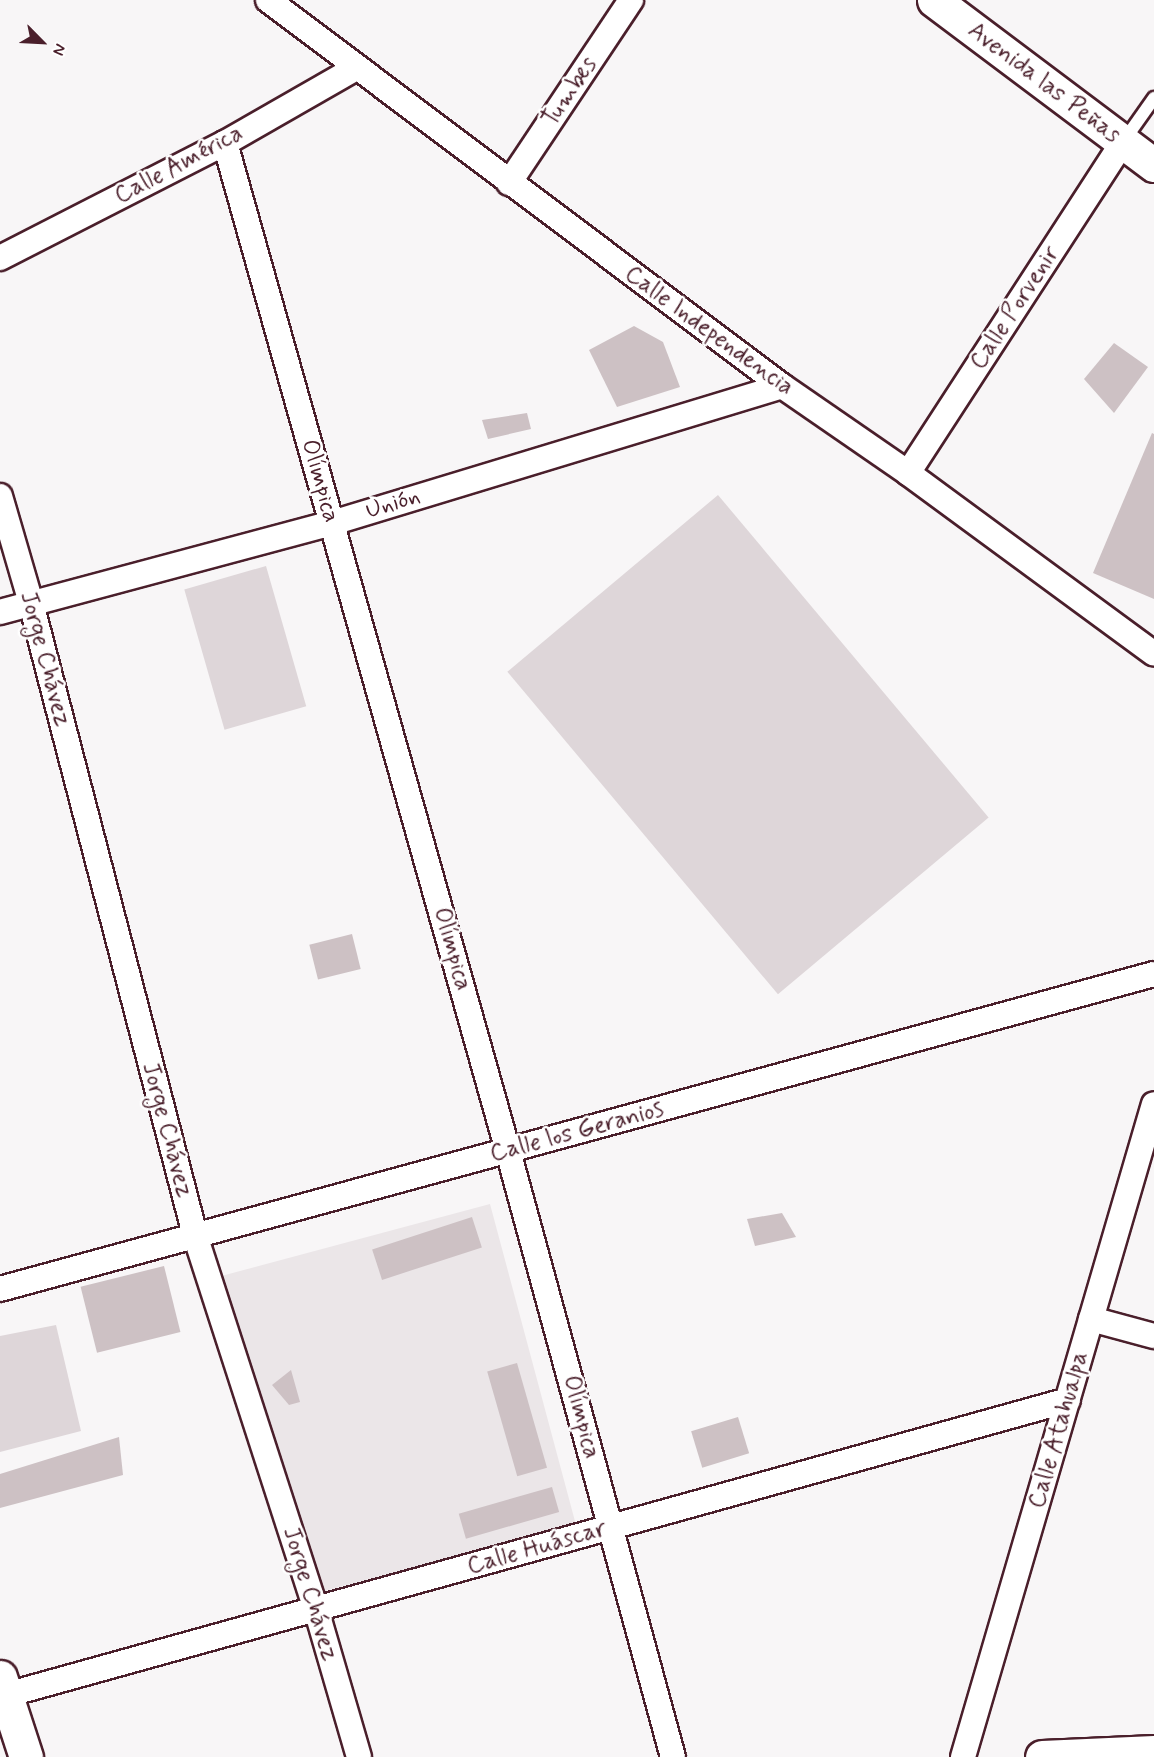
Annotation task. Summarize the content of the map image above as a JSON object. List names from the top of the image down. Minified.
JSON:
{"streets":{"main road":["Avenida las Peñas"],"street":["Tumbes","Calle América","Calle Porvenir","Calle Independencia","Olímpica","Unión","Jorge Chávez","Calle los Geranios","Calle Atahualpa","Calle Huáscar"]},"crossings":[["Avenida las Peñas","Calle Porvenir"],["Tumbes","Calle Independencia"],["Calle América","Calle Independencia"],["Calle América","Olímpica"],["Calle Porvenir","Calle Independencia"],["Calle Independencia","Unión"],["Olímpica","Unión"],["Olímpica","Calle los Geranios"],["Olímpica","Calle Huáscar"],["Unión","Jorge Chávez"],["Jorge Chávez","Calle los Geranios"],["Jorge Chávez","Calle Huáscar"],["Calle Atahualpa","Calle Huáscar"]],"north":"bottom right"}
